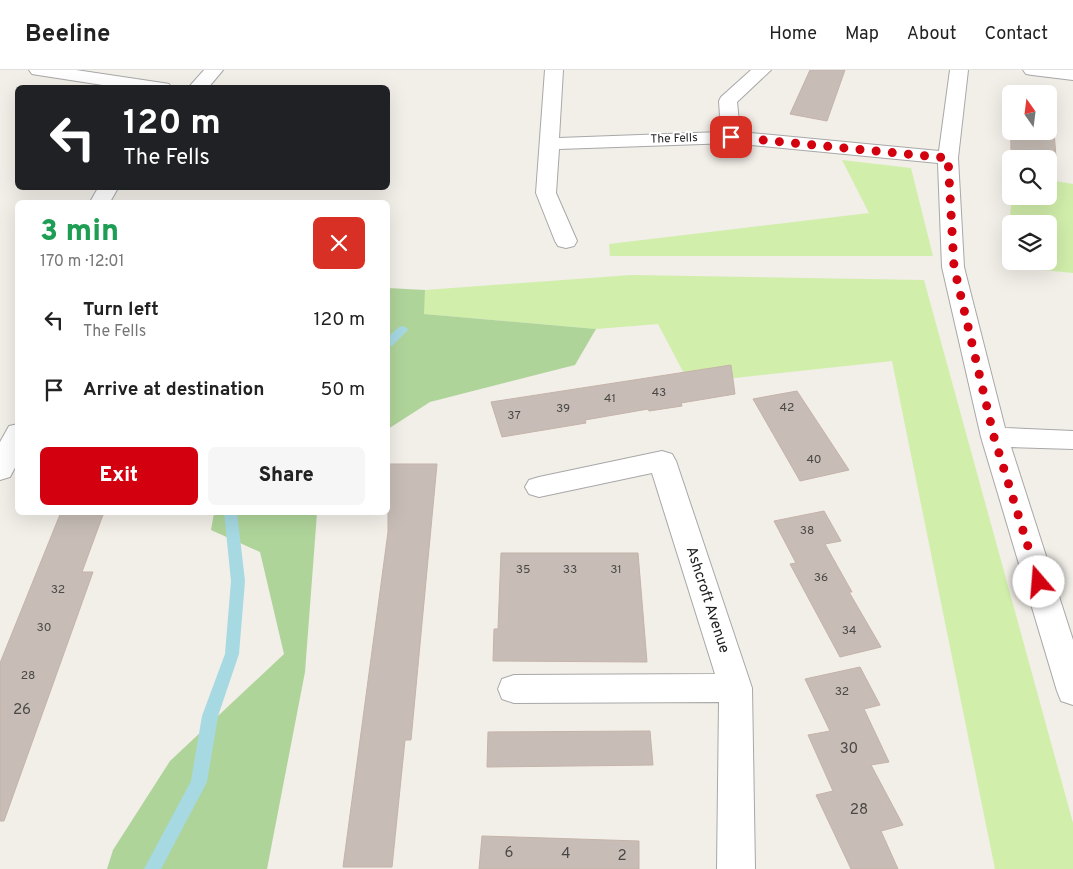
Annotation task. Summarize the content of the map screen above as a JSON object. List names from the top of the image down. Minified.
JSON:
{"streets":{"street":["The Fells","Ashcroft Avenue"]},"house_numbers":["43","41","42","39","37","40","38","35","33","31","36","32","30","34","28","32","26","30","28","6","4","2"],"north":"top","page":{"header":"Beeline","nav":["Home","Map","About","Contact"],"turn":["120 m","The Fells"],"heading":["3 min","170 m · 12:01"],"list":[{"name":"Turn left","note":"The Fells","value":"120 m"},{"name":"Arrive at destination","value":"50 m"}],"buttons":["Exit","Share"]}}
